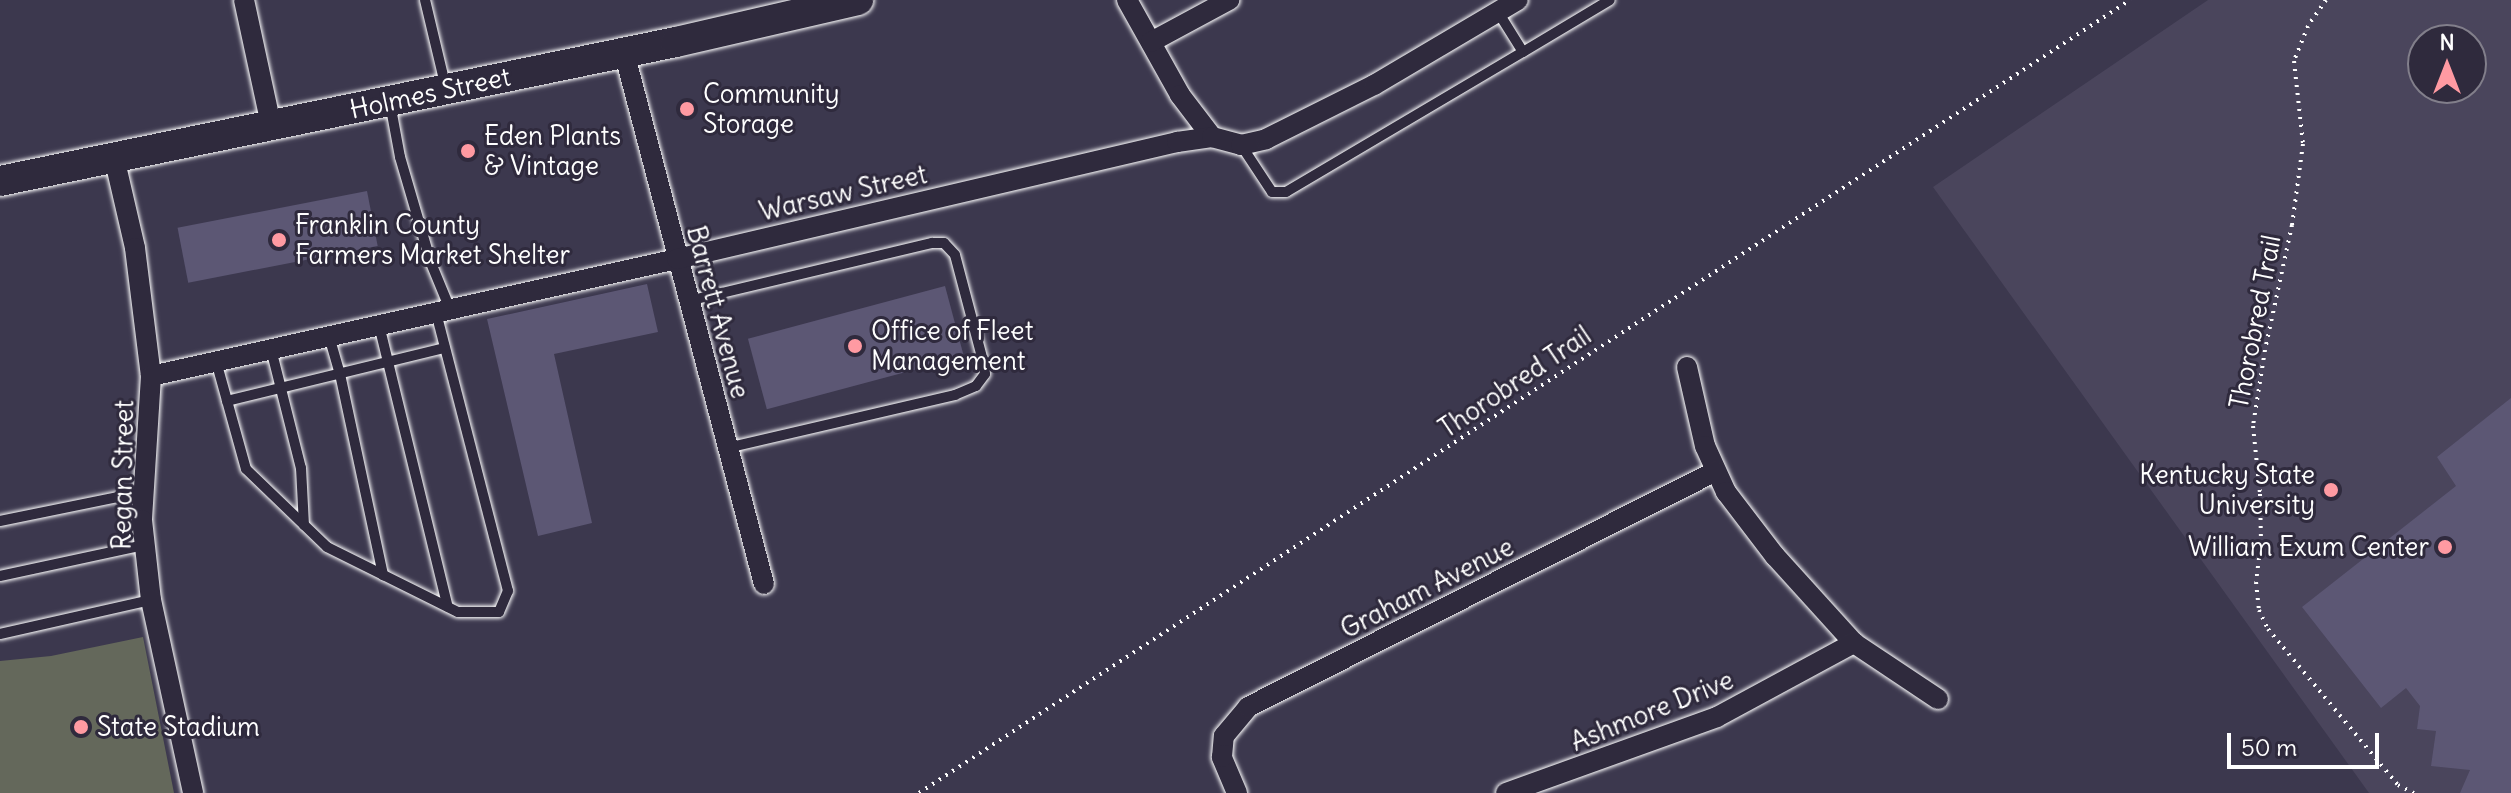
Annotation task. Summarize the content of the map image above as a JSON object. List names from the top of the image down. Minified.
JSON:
{"streets":{"main road":["Holmes Street"],"street":["Warsaw Street","Barrett Avenue","Regan Street","Graham Avenue","Ashmore Drive"],"path":["Thorobred Trail"]},"crossings":[["Holmes Street","Barrett Avenue"],["Holmes Street","Regan Street"],["Warsaw Street","Barrett Avenue"],["Warsaw Street","Regan Street"]],"places":["Community Storage","Eden Plants & Vintage","Franklin County Farmers Market Shelter","Office of Fleet Management","Kentucky State University","William Exum Center","State Stadium"],"scale_bar":"50 m","north":"top"}
